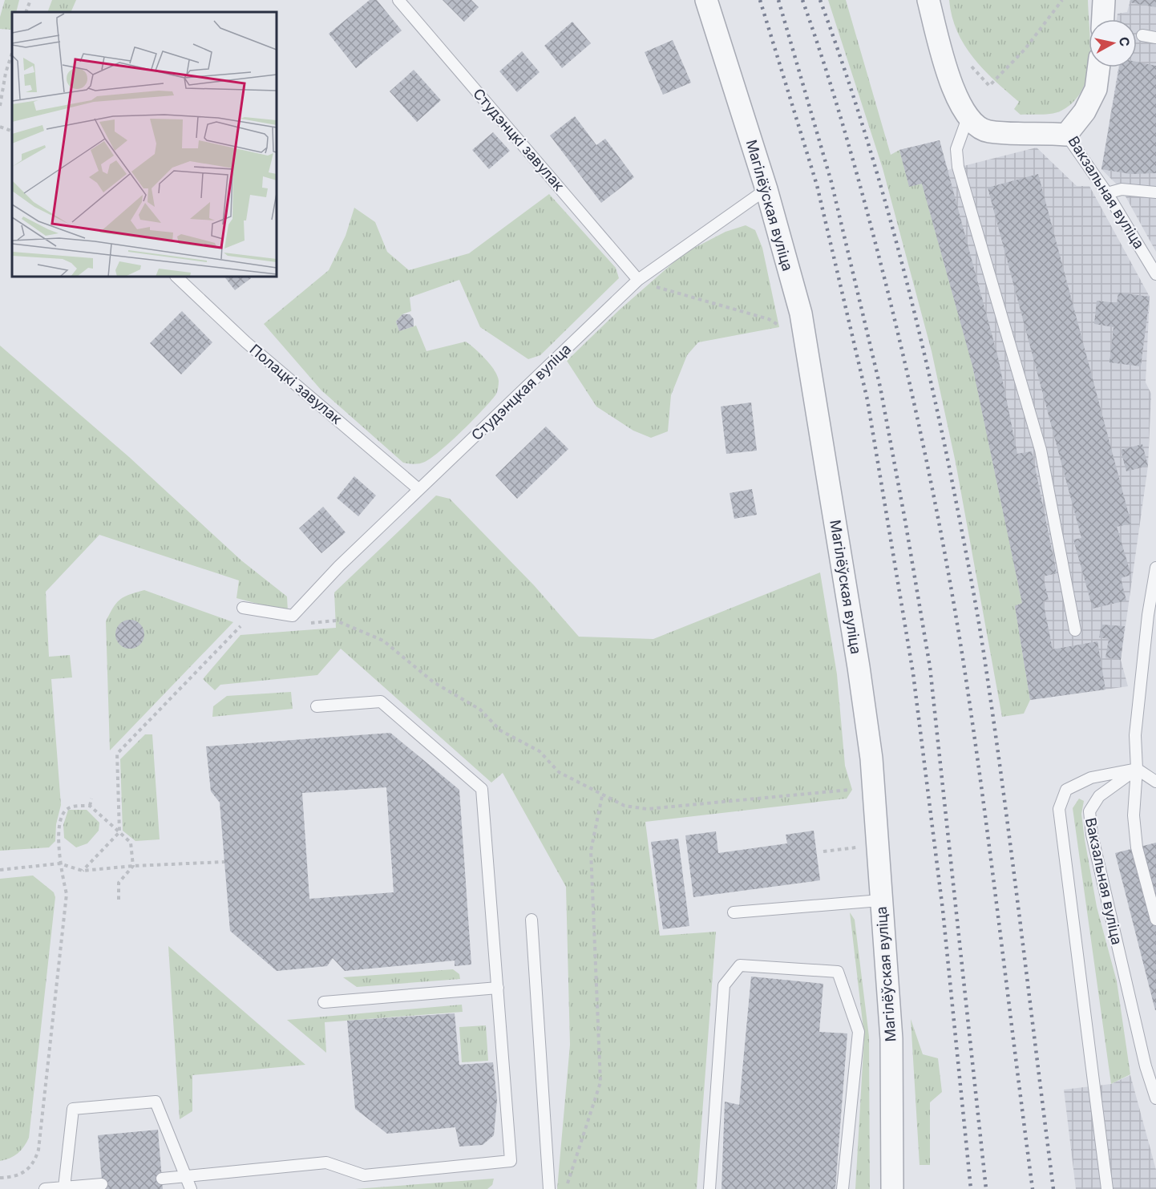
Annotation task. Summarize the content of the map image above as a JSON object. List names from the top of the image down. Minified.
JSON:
{"streets":{"street":["Вакзальная вуліца","Магілёўская вуліца"],"lane":["Студэнцкі завулак","Полацкі завулак","Студэнцкая вуліца"]},"crossings":[["Студэнцкі завулак","Студэнцкая вуліца"],["Магілёўская вуліца","Студэнцкая вуліца"],["Полацкі завулак","Студэнцкая вуліца"]],"north":"right"}
